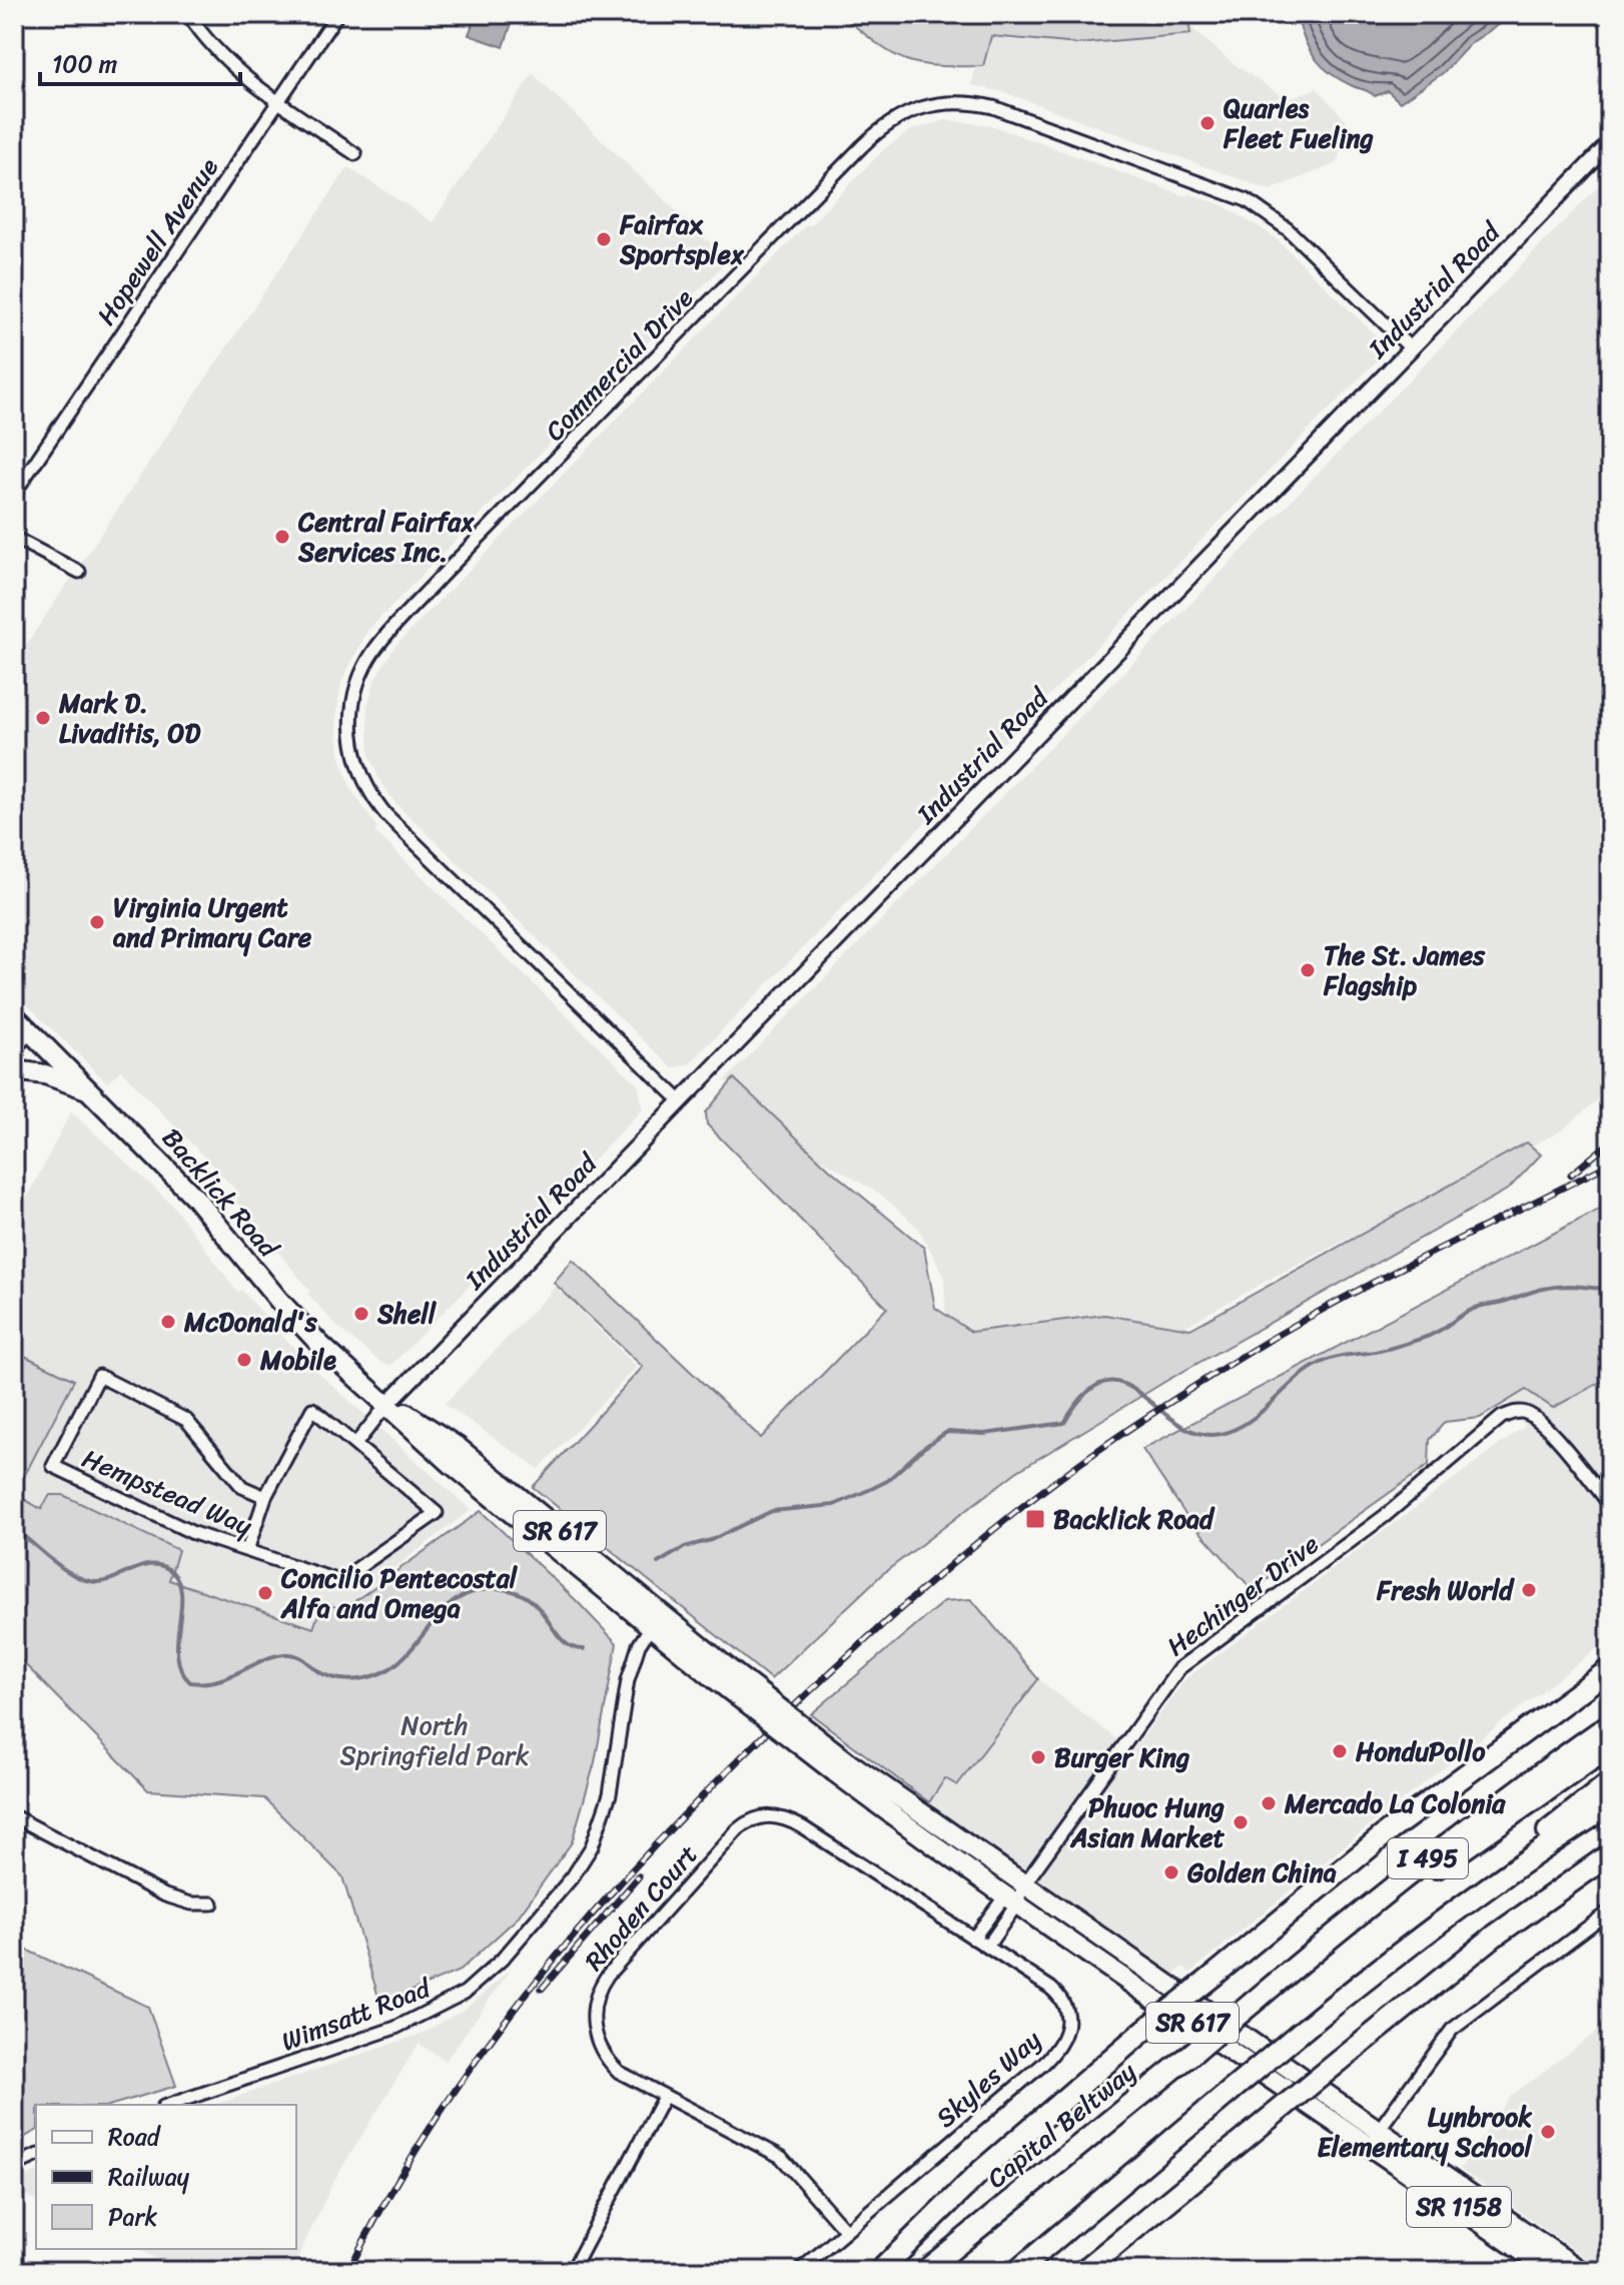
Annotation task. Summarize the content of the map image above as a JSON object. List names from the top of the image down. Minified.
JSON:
{"streets":{"highway":["I 495","Capital Beltway"],"main road":["Backlick Road","SR 617","SR 1158"],"street":["Hopewell Avenue","Industrial Road","Commercial Drive","Hempstead Way","Hechinger Drive","Rhoden Court","Wimsatt Road","Skyles Way"]},"crossings":[["Industrial Road","Commercial Drive"],["Industrial Road","Backlick Road"],["Backlick Road","Hechinger Drive"],["Backlick Road","Wimsatt Road"],["Rhoden Court","Skyles Way"]],"parks":["North Springfield Park"],"places":{"other":["Quarles Fleet Fueling","Fairfax Sportsplex","Central Fairfax Services Inc.","Mark D. Livaditis, OD","Virginia Urgent and Primary Care","The St. James Flagship","Shell","McDonald's","Mobile","Fresh World","Concilio Pentecostal Alfa and Omega","HonduPollo","Burger King","Mercado La Colonia","Phuoc Hung Asian Market","Golden China","Lynbrook Elementary School"],"transit":["Backlick Road"]},"legend":["Road","Railway","Park"],"scale_bar":"100 m"}
